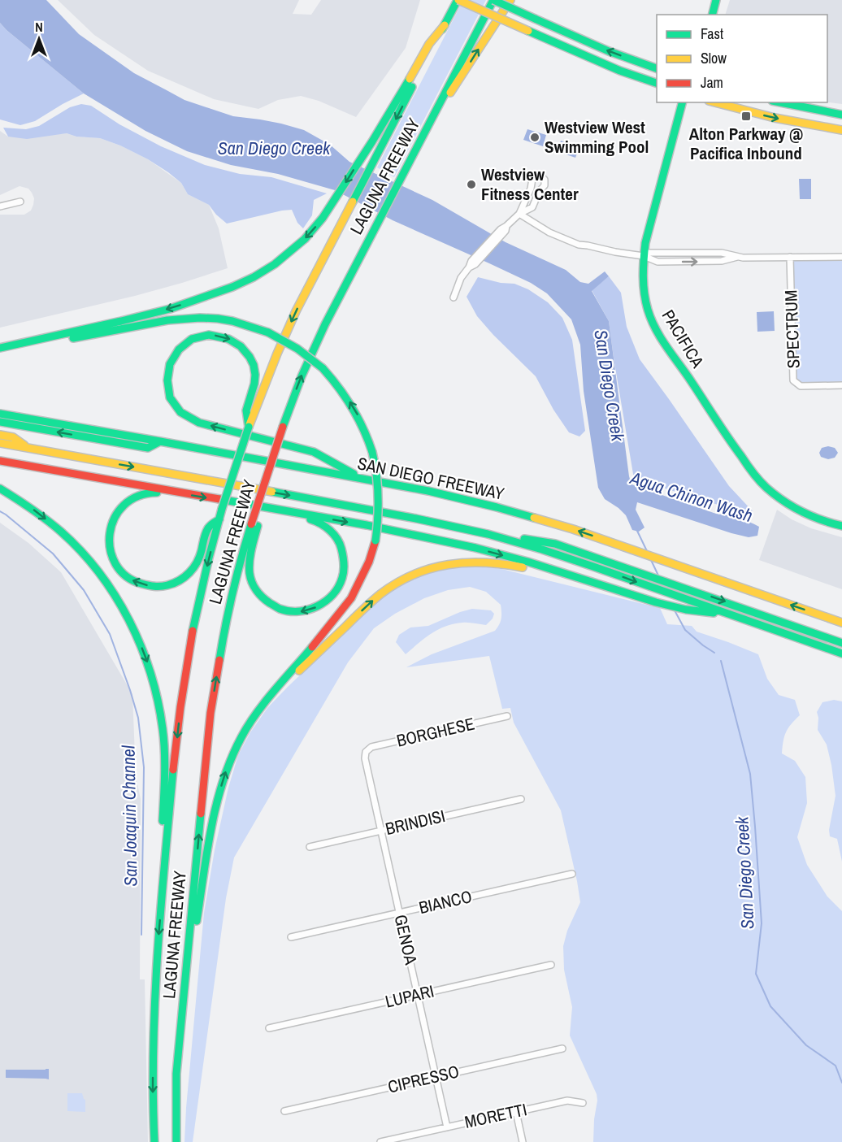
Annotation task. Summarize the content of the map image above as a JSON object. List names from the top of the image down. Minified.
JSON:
{"streets":{"main road":["LAGUNA FREEWAY","PACIFICA","SAN DIEGO FREEWAY"],"street":["SPECTRUM","BORGHESE","BRINDISI","BIANCO","GENOA","LUPARI","CIPRESSO","MORETTI"]},"crossings":[["BORGHESE","GENOA"],["BRINDISI","GENOA"],["BIANCO","GENOA"],["GENOA","LUPARI"],["GENOA","CIPRESSO"],["GENOA","MORETTI"]],"water":["San Diego Creek","Agua Chinon Wash","San Joaquin Channel"],"places":{"transit":["Alton Parkway @ Pacifica Inbound"],"other":["Westview West Swimming Pool","Westview Fitness Center"]},"legend":["Fast","Slow","Jam"],"north":"top"}
